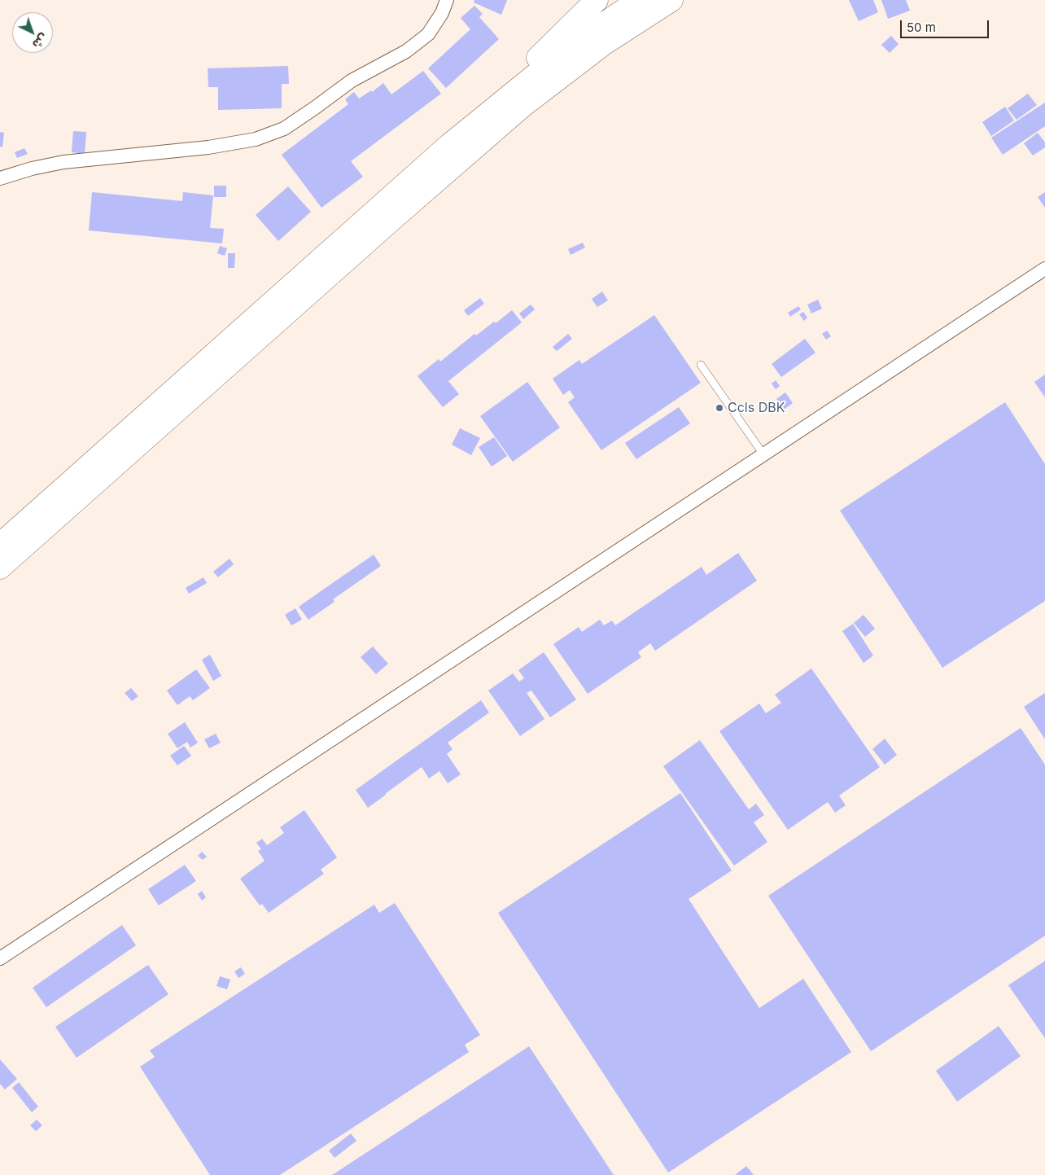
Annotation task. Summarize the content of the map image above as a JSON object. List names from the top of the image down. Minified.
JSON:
{"places":["Ccls DBK"],"scale_bar":"50 m","north":"bottom right"}
